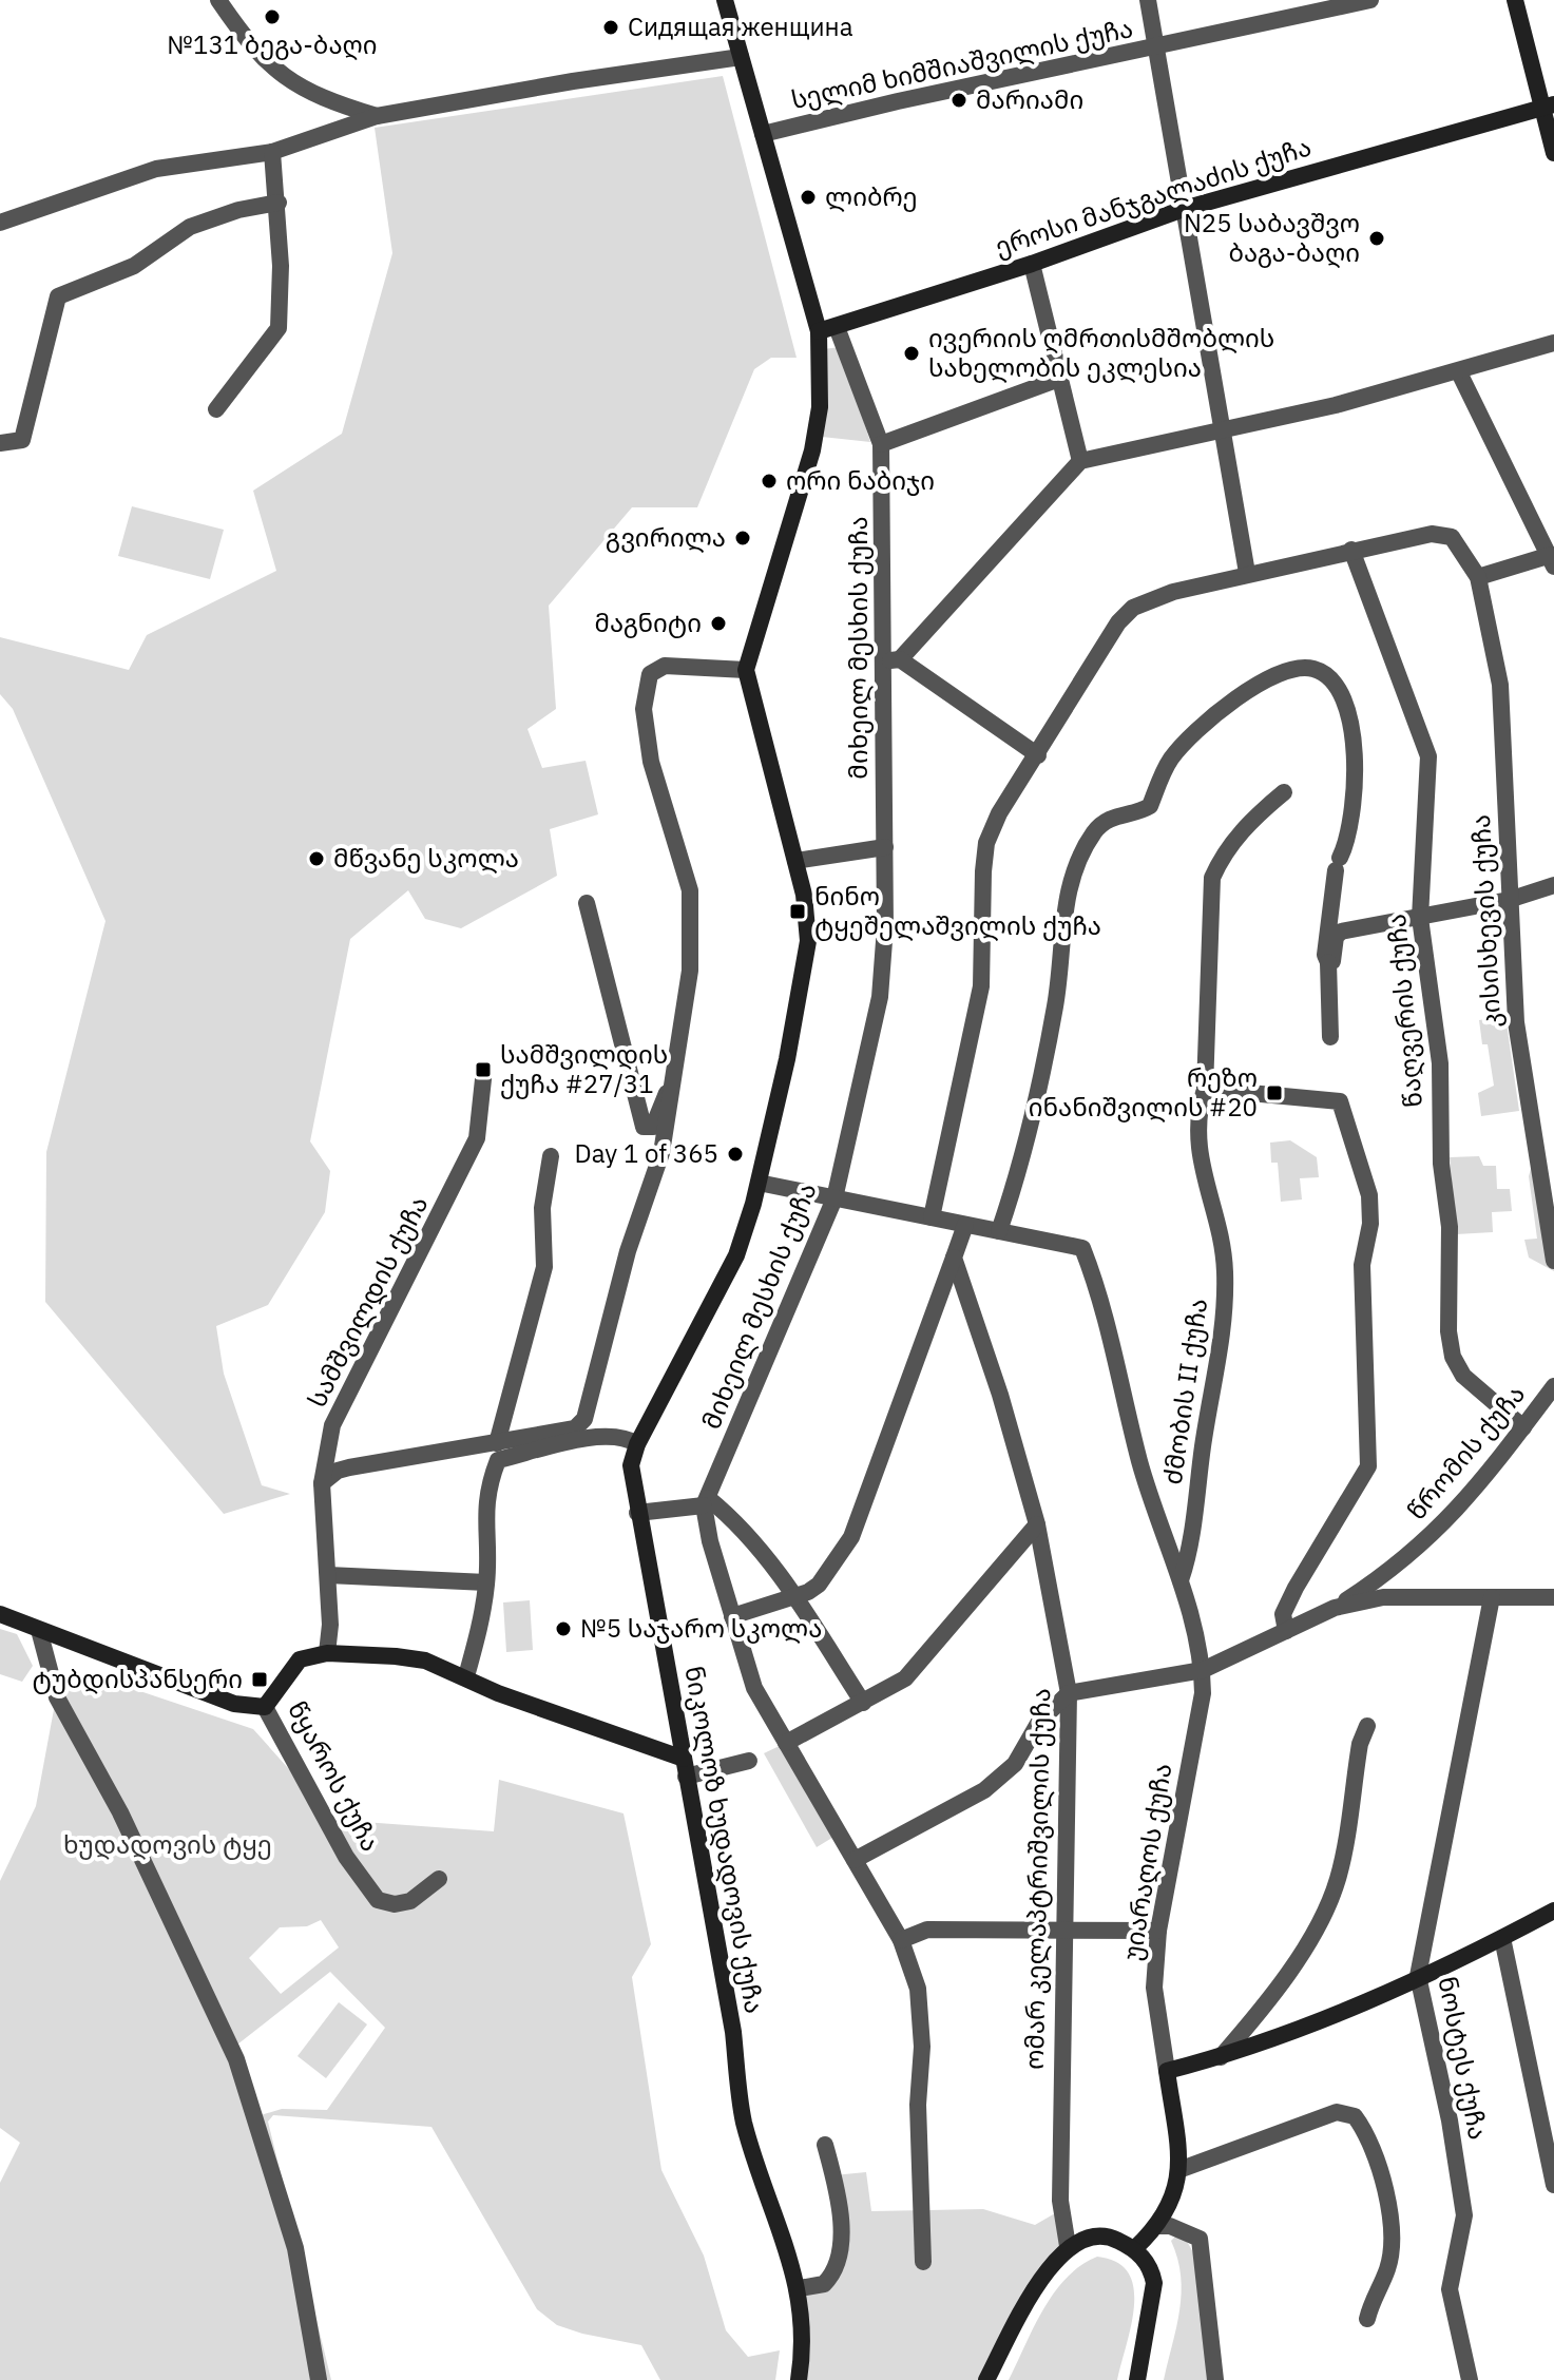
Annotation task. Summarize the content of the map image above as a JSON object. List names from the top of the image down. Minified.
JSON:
{"streets":{"main road":["ეროსი მანჯგალაძის ქუჩა","წყაროს ქუჩა","ნიკოლოზ ხუდადოვის ქუჩა","უიარაღოს ქუჩა"],"street":["სელიმ ხიმშიაშვილის ქუჩა","მიხეილ მესხის ქუჩა","კისისხევის ქუჩა","წაღვერის ქუჩა","სამშვილდის ქუჩა","ძმობის II ქუჩა","წრომის ქუჩა","ომარ კელაპტრიშვილის ქუჩა","ნოსტეს ქუჩა"]},"crossings":[["ეროსი მანჯგალაძის ქუჩა","მიხეილ მესხის ქუჩა"],["წაღვერის ქუჩა","წრომის ქუჩა"],["სამშვილდის ქუჩა","წყაროს ქუჩა"],["ძმობის II ქუჩა","უიარაღოს ქუჩა"]],"parks":["ხუდადოვის ტყე"],"places":{"other":["№131 ბეგა-ბაღი","Сидящая женщина","მარიამი","ლიბრე","N25 საბავშვო ბაგა-ბაღი","ივერიის ღმრთისმშობლის სახელობის ეკლესია","ორი ნაბიჯი","გვირილა","მაგნიტი","მწვანე სკოლა","Day 1 of 365","№5 საჯარო სკოლა"],"transit":["ნინო ტყეშელაშვილის ქუჩა","სამშვილდის ქუჩა #27/31","რეზო ინანიშვილის #20","ტუბდისპანსერი"]}}
